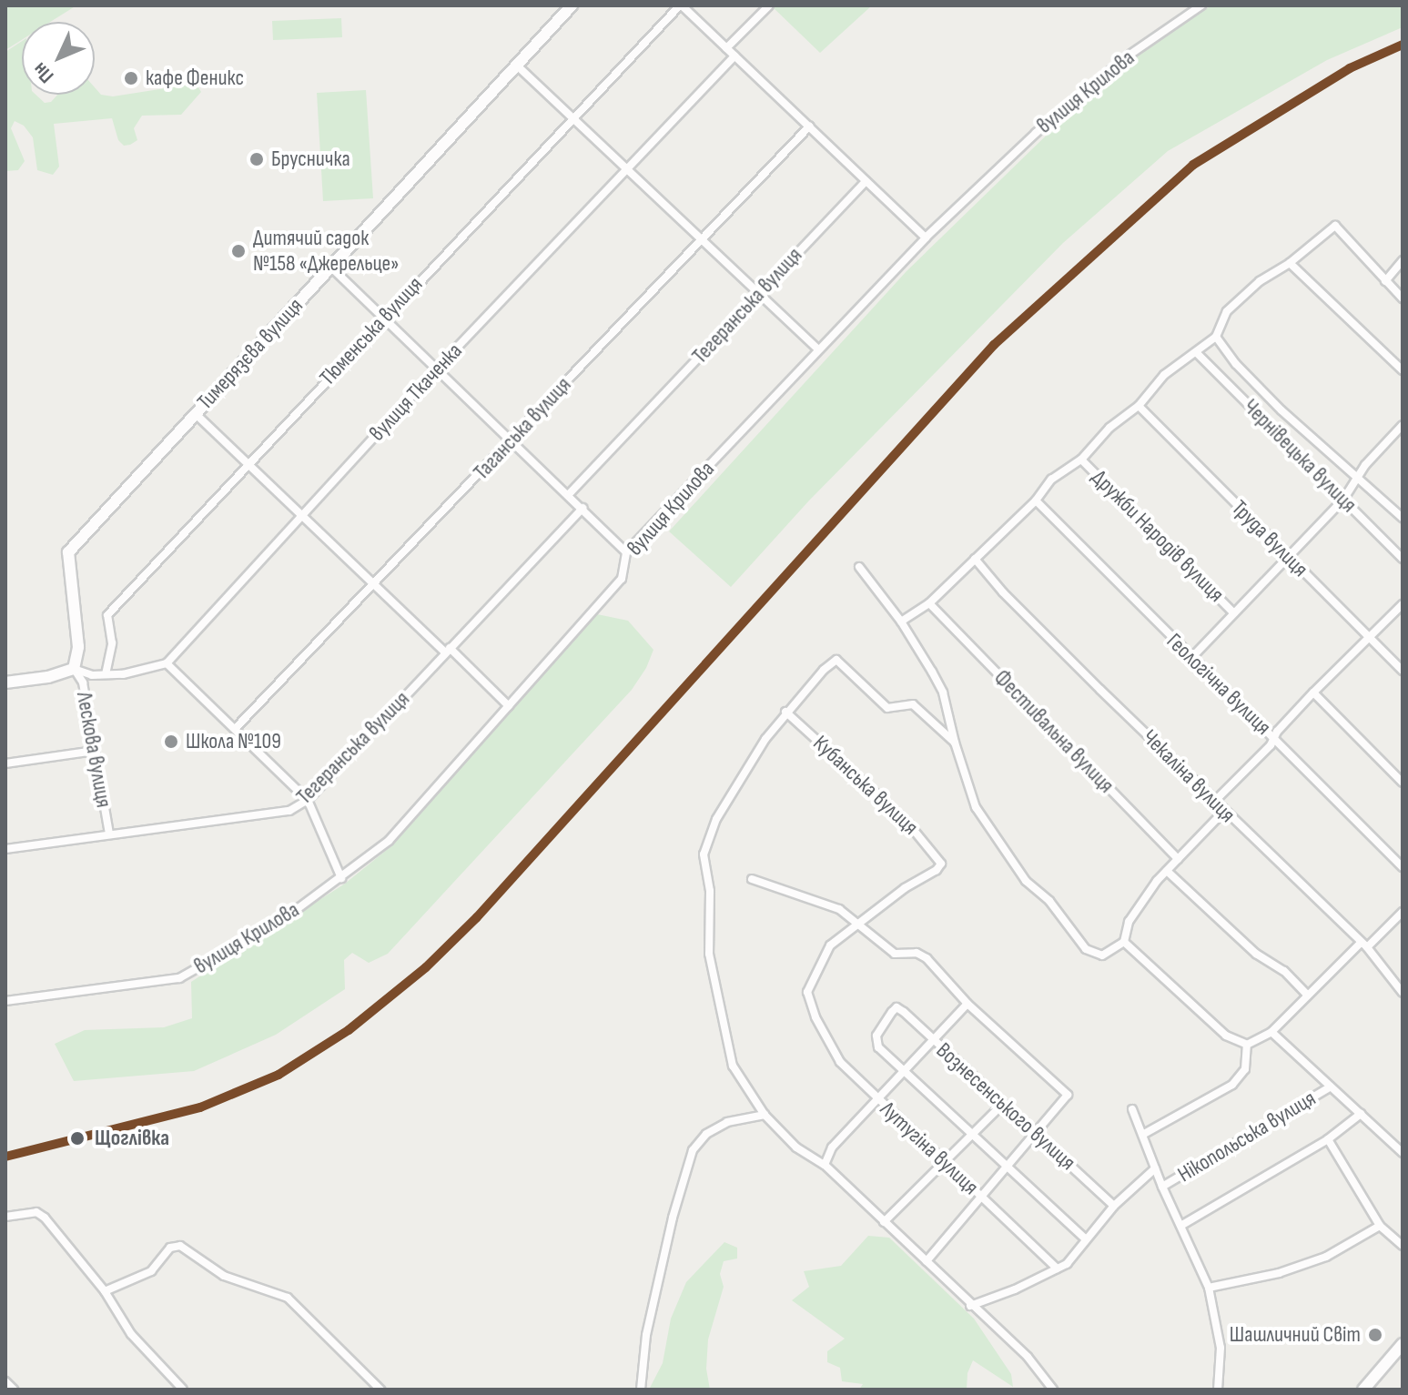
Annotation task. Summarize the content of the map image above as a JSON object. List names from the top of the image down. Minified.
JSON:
{"streets":{"street":["вулиця Крилова","Тегеранська вулиця","Тюменська вулиця","Тимерязєва вулиця","вулиця Ткаченка","Таганська вулиця","Чернівецька вулиця","Дружби Народів вулиця","Труда вулиця","Геологічна вулиця","Фестивальна вулиця","Лескова вулиця","Чекаліна вулиця","Кубанська вулиця","Вознесенського вулиця","Нікопольська вулиця","Лутугіна вулиця"]},"crossings":[["Тегеранська вулиця","Лескова вулиця"],["Тимерязєва вулиця","Лескова вулиця"],["Кубанська вулиця","Лутугіна вулиця"]],"places":["кафе Феникс","Брусничка","Дитячий садок №158 «Джерельце»","Школа №109","Щоглівка","Шашличний Світ"],"north":"bottom left"}
